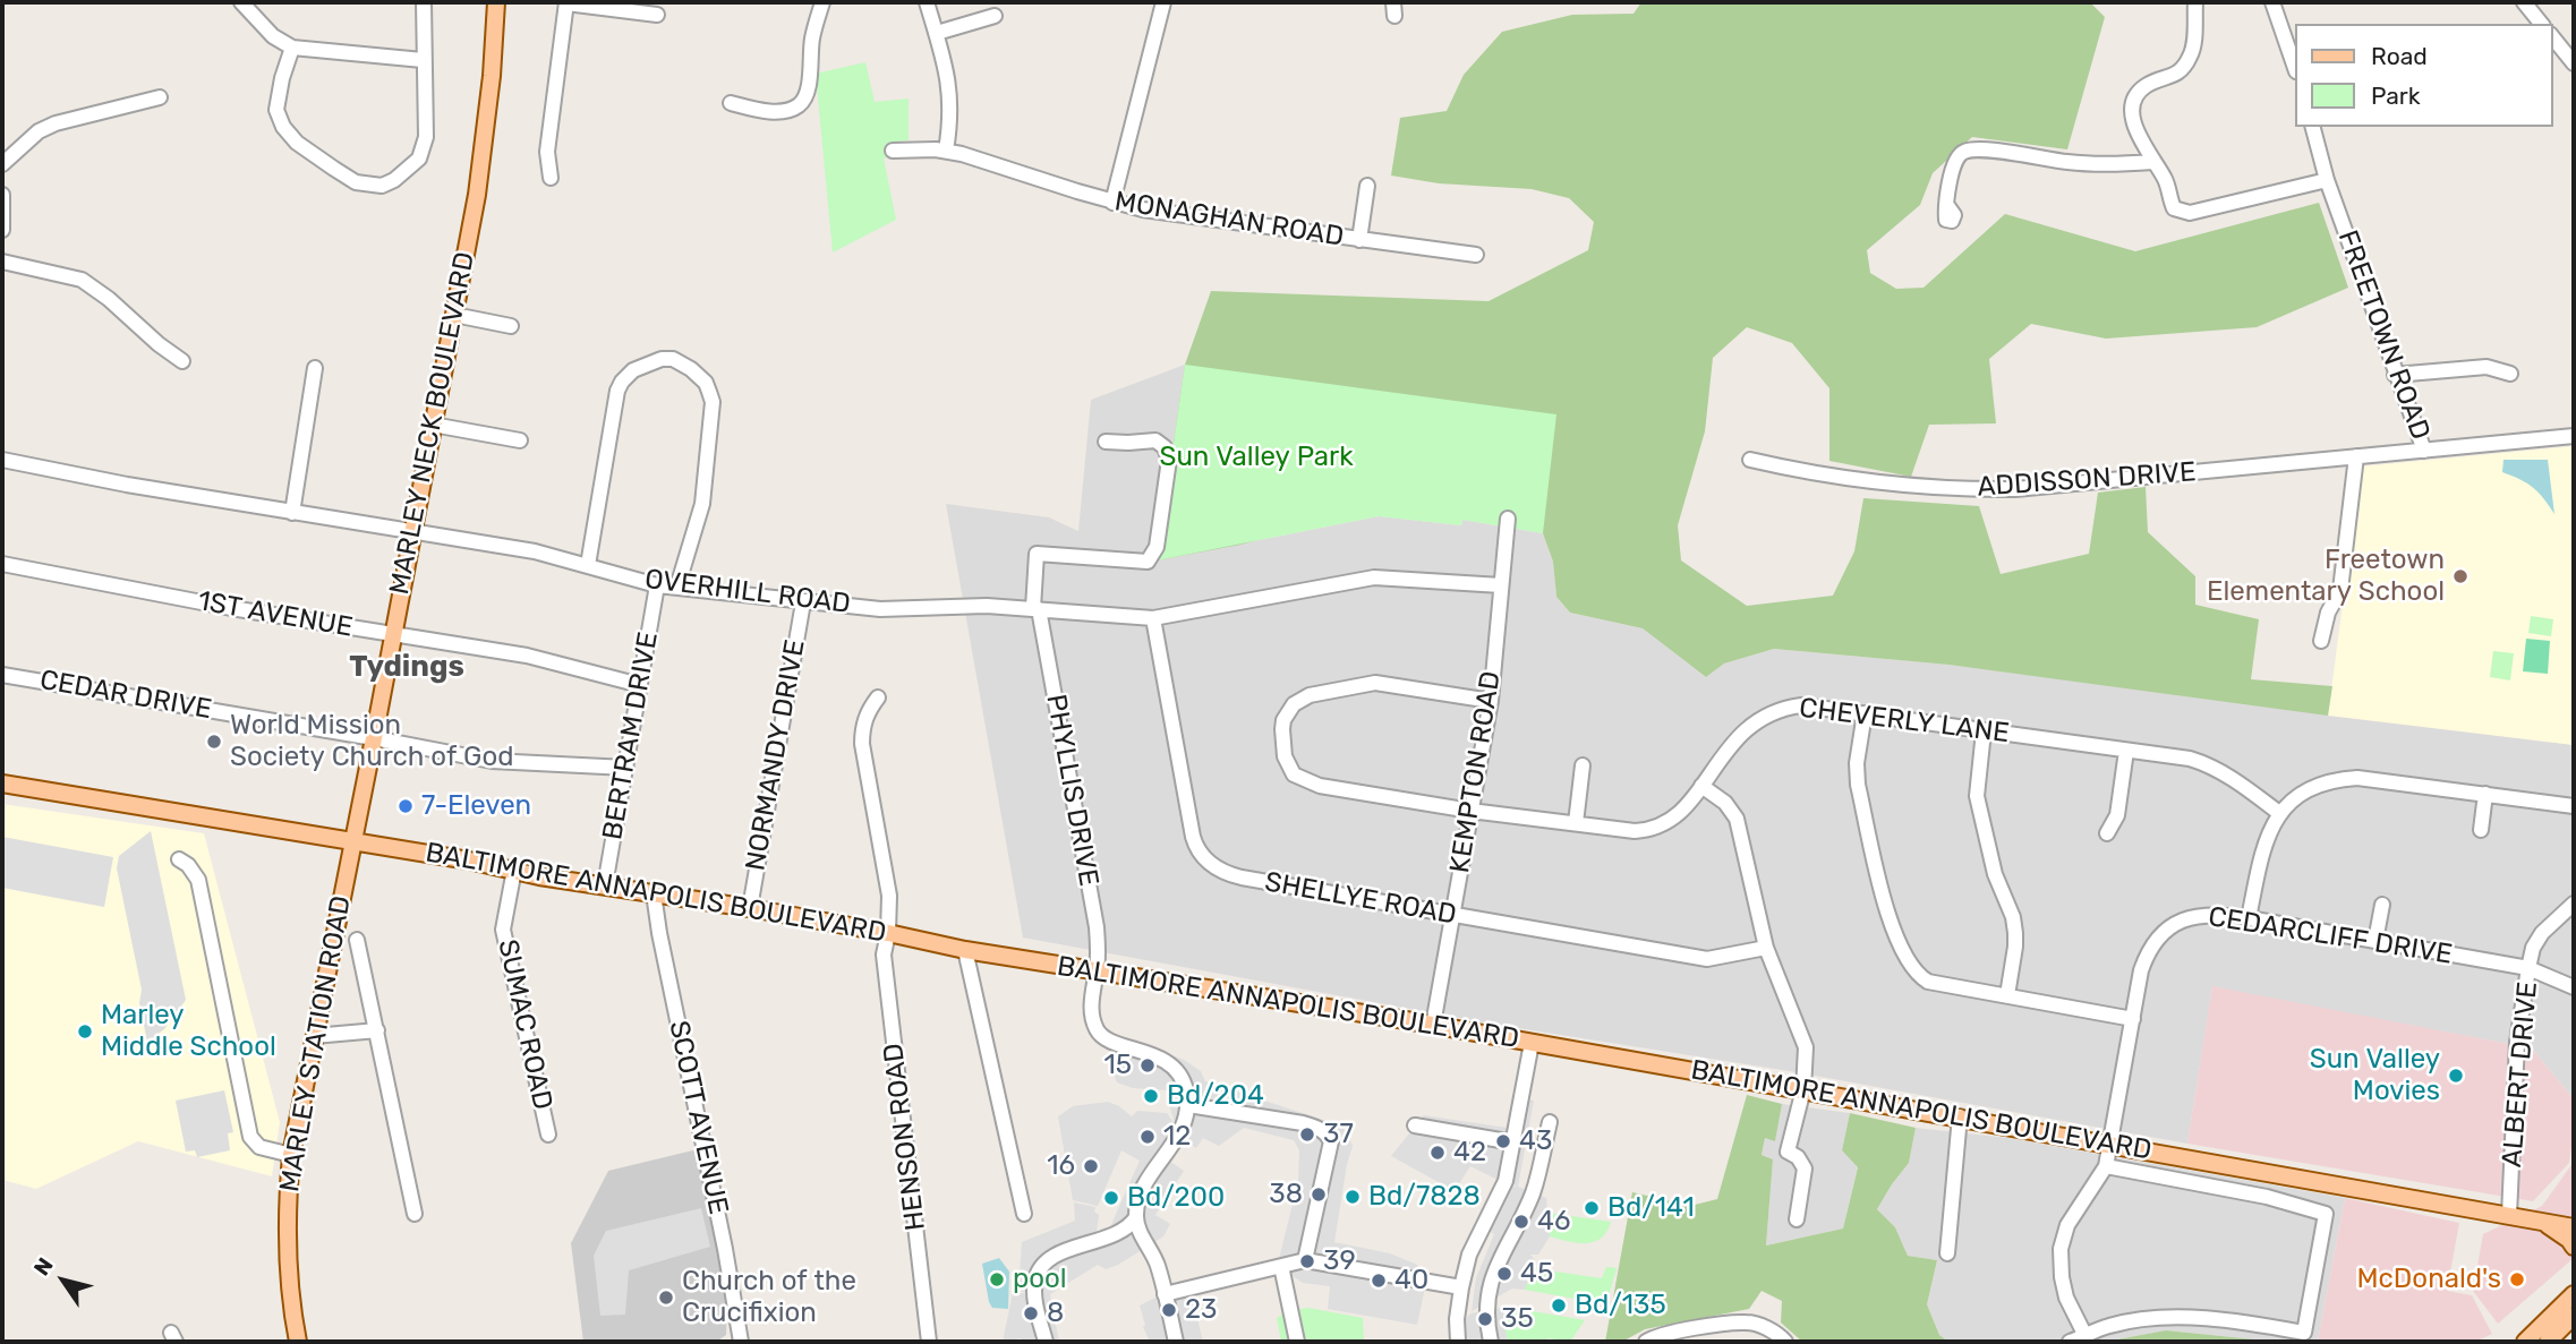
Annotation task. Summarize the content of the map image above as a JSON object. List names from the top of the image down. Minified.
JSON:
{"streets":{"main road":["MARLEY NECK BOULEVARD","BALTIMORE ANNAPOLIS BOULEVARD","MARLEY STATION ROAD"],"street":["MONAGHAN ROAD","FREETOWN ROAD","ADDISSON DRIVE","OVERHILL ROAD","1ST AVENUE","CEDAR DRIVE","CHEVERLY LANE","BERTRAM DRIVE","NORMANDY DRIVE","KEMPTON ROAD","PHYLLIS DRIVE","SHELLYE ROAD","CEDARCLIFF DRIVE","SUMAC ROAD","ALBERT DRIVE","SCOTT AVENUE","HENSON ROAD"]},"crossings":[["FREETOWN ROAD","ADDISSON DRIVE"],["MARLEY NECK BOULEVARD","OVERHILL ROAD"],["MARLEY NECK BOULEVARD","1ST AVENUE"],["MARLEY NECK BOULEVARD","CEDAR DRIVE"],["MARLEY NECK BOULEVARD","BALTIMORE ANNAPOLIS BOULEVARD"],["MARLEY NECK BOULEVARD","MARLEY STATION ROAD"],["OVERHILL ROAD","BERTRAM DRIVE"],["OVERHILL ROAD","NORMANDY DRIVE"],["OVERHILL ROAD","KEMPTON ROAD"],["OVERHILL ROAD","PHYLLIS DRIVE"],["OVERHILL ROAD","SHELLYE ROAD"],["1ST AVENUE","BERTRAM DRIVE"],["CEDAR DRIVE","BERTRAM DRIVE"],["CHEVERLY LANE","KEMPTON ROAD"],["BERTRAM DRIVE","BALTIMORE ANNAPOLIS BOULEVARD"],["NORMANDY DRIVE","BALTIMORE ANNAPOLIS BOULEVARD"],["KEMPTON ROAD","BALTIMORE ANNAPOLIS BOULEVARD"],["KEMPTON ROAD","SHELLYE ROAD"],["PHYLLIS DRIVE","BALTIMORE ANNAPOLIS BOULEVARD"],["BALTIMORE ANNAPOLIS BOULEVARD","CEDARCLIFF DRIVE"],["BALTIMORE ANNAPOLIS BOULEVARD","SUMAC ROAD"],["BALTIMORE ANNAPOLIS BOULEVARD","MARLEY STATION ROAD"],["BALTIMORE ANNAPOLIS BOULEVARD","ALBERT DRIVE"],["BALTIMORE ANNAPOLIS BOULEVARD","SCOTT AVENUE"],["BALTIMORE ANNAPOLIS BOULEVARD","HENSON ROAD"],["CEDARCLIFF DRIVE","ALBERT DRIVE"]],"districts":["Tydings"],"parks":["Sun Valley Park"],"places":["Freetown Elementary School","World Mission Society Church of God","7-Eleven","Marley Middle School","15","Sun Valley Movies","Bd/204","37","12","43","42","16","38","Bd/7828","Bd/200","Bd/141","46","39","45","pool","McDonald's","40","Church of the Crucifixion","Bd/135","23","8","35"],"legend":["Road","Park"],"north":"top left"}
